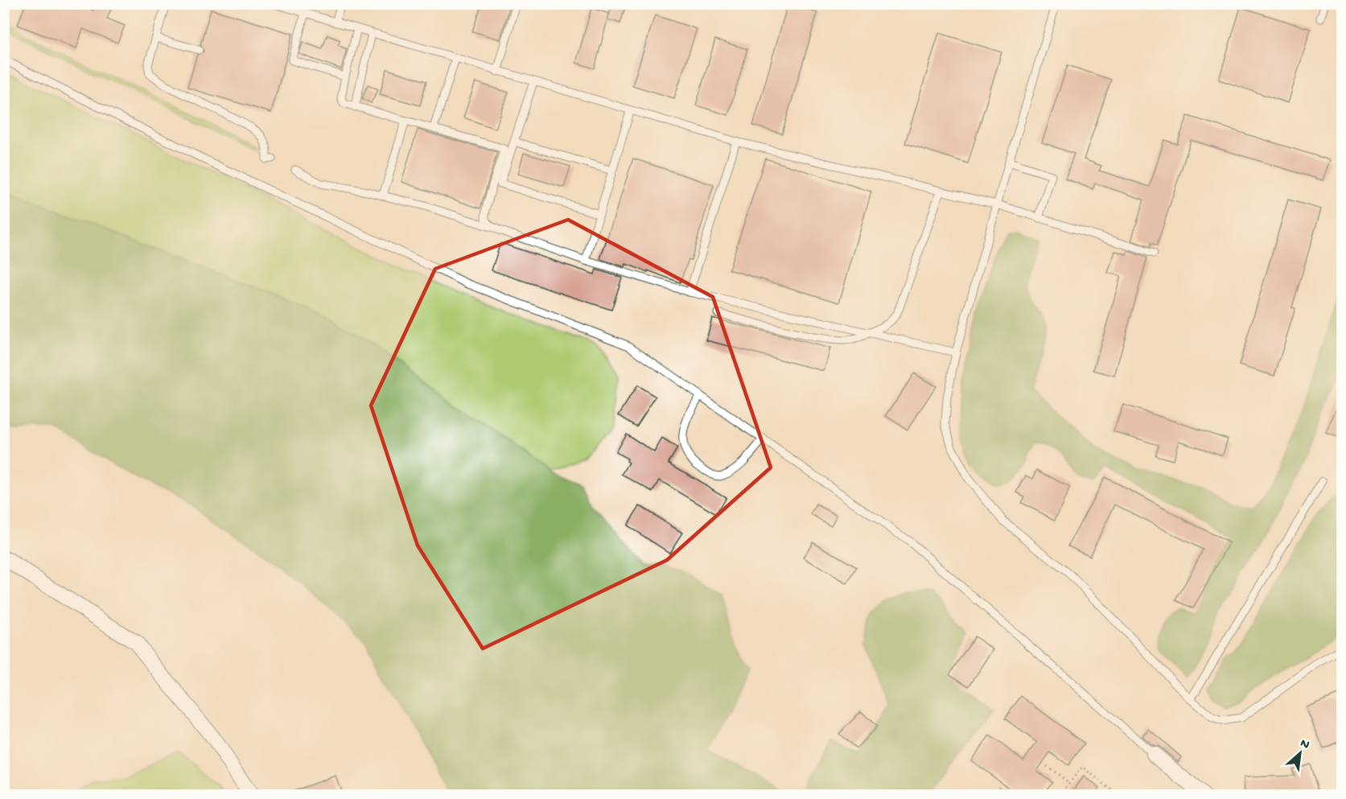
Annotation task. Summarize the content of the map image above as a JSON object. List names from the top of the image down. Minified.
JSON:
{"north":"top right"}
